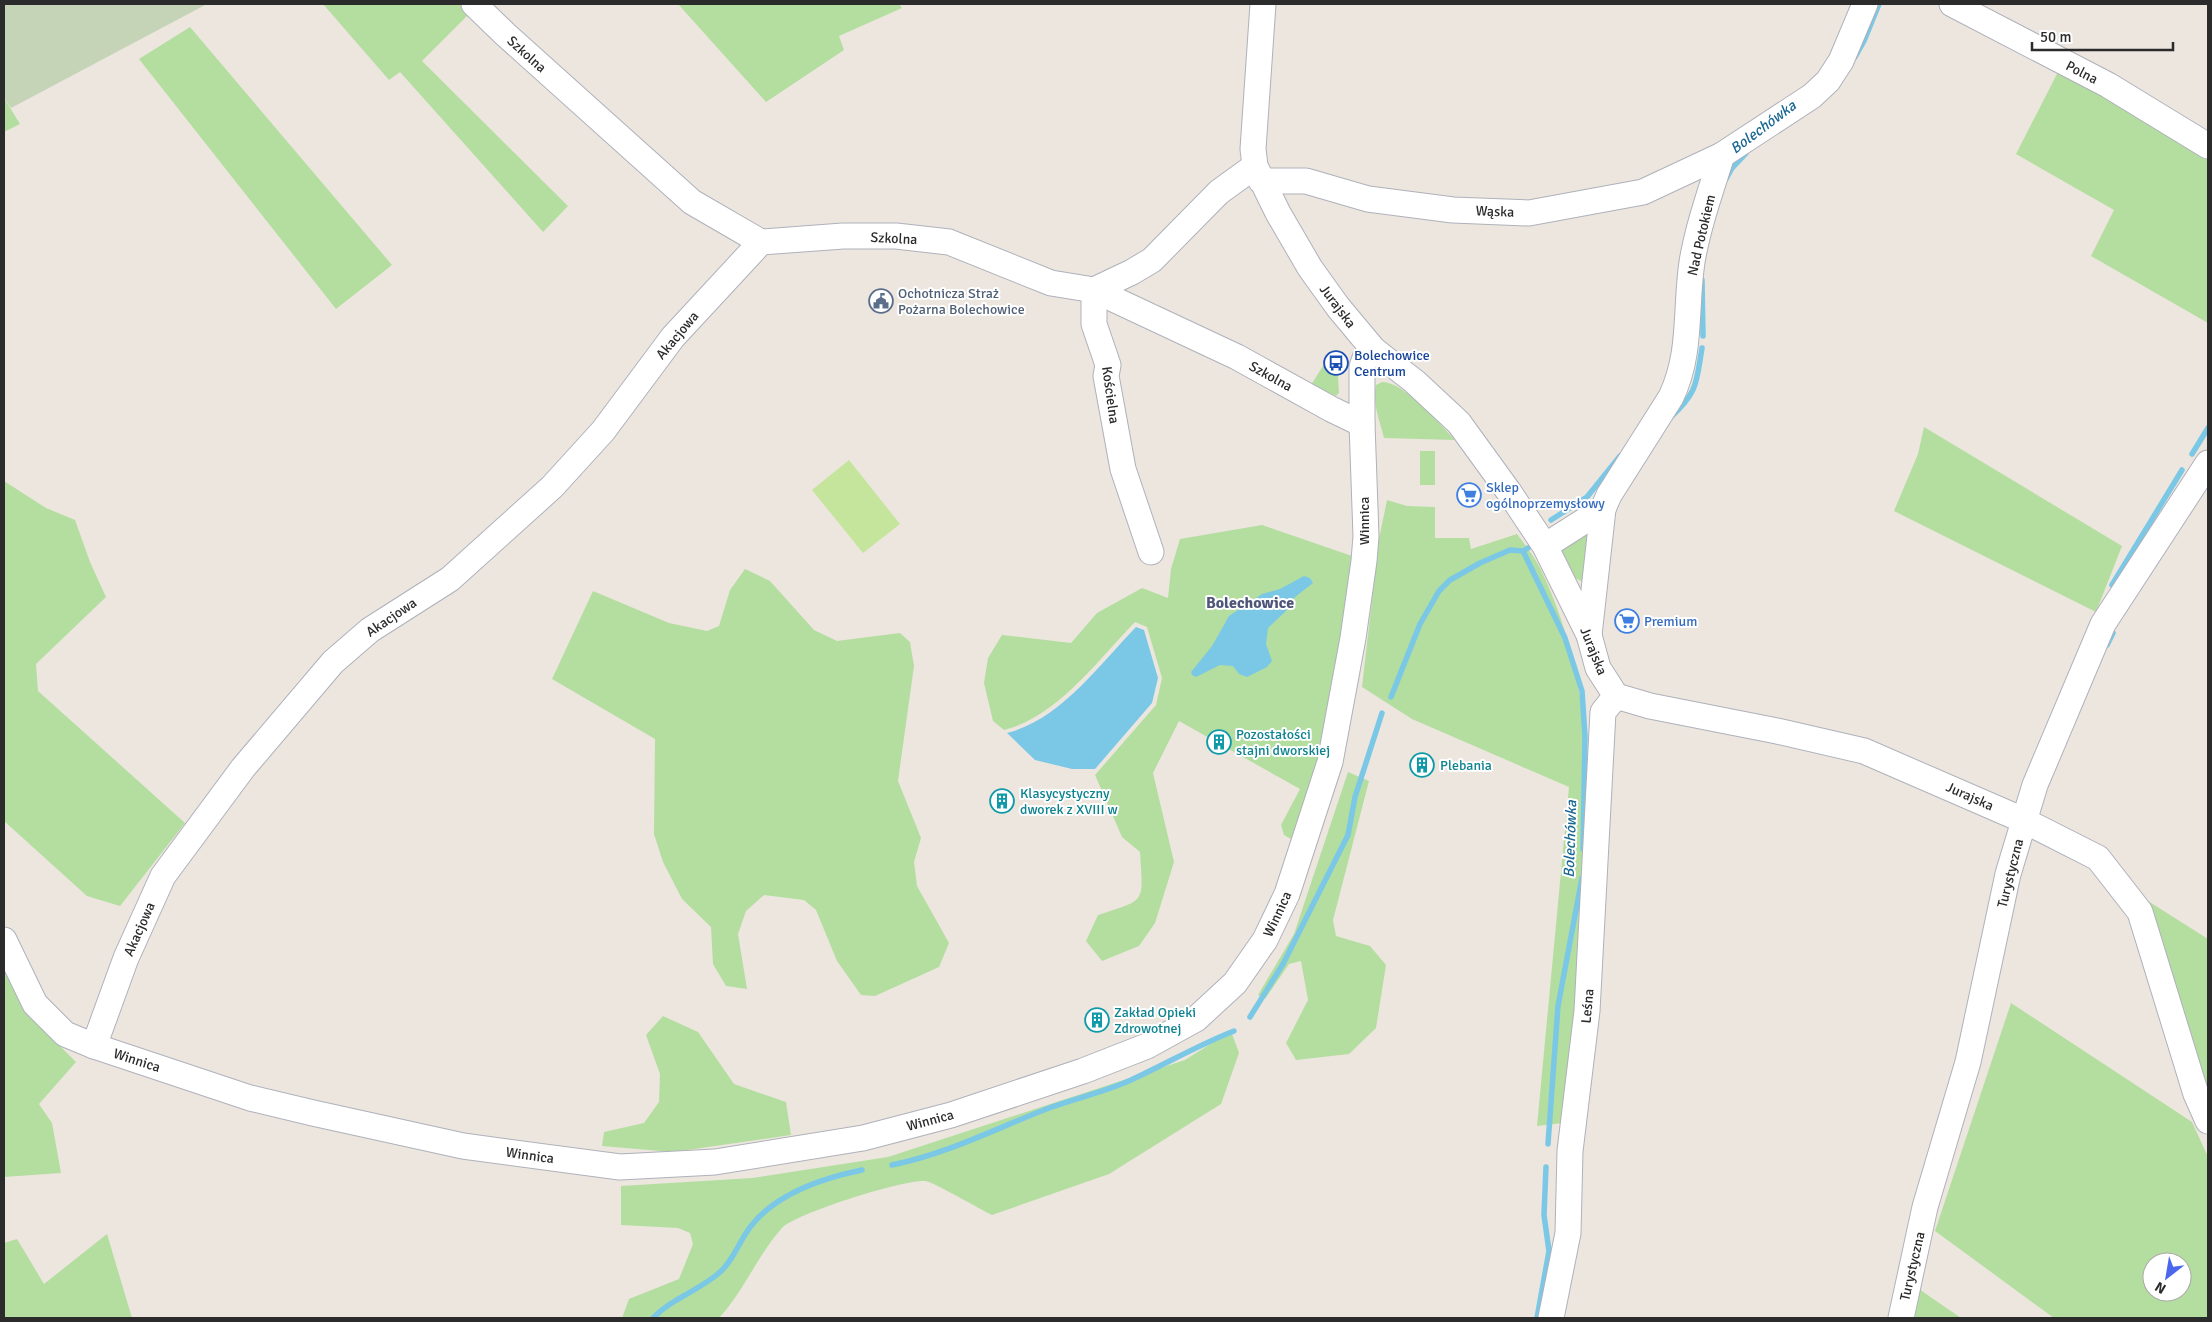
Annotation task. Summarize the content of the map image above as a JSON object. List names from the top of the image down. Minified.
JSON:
{"streets":{"street":["Szkolna","Polna","Wąska","Nad Potokiem","Jurajska","Akacjowa","Kościelna","Winnica","Turystyczna","Leśna"]},"crossings":[["Szkolna","Akacjowa"],["Szkolna","Kościelna"],["Szkolna","Winnica"],["Wąska","Nad Potokiem"],["Wąska","Jurajska"],["Nad Potokiem","Jurajska"],["Jurajska","Winnica"],["Jurajska","Turystyczna"],["Jurajska","Leśna"],["Akacjowa","Winnica"]],"districts":["Bolechowice"],"water":["Bolechówka"],"places":{"public building":["Ochotnicza Straż Pożarna Bolechowice"],"bus stop":["Bolechowice Centrum"],"supermarket":["Sklep ogólnoprzemysłowy","Premium"],"building":["Pozostałości stajni dworskiej","Plebania","Klasycystyczny dworek z XVIII w","Zakład Opieki Zdrowotnej"]},"scale_bar":"50 m","north":"bottom left"}
